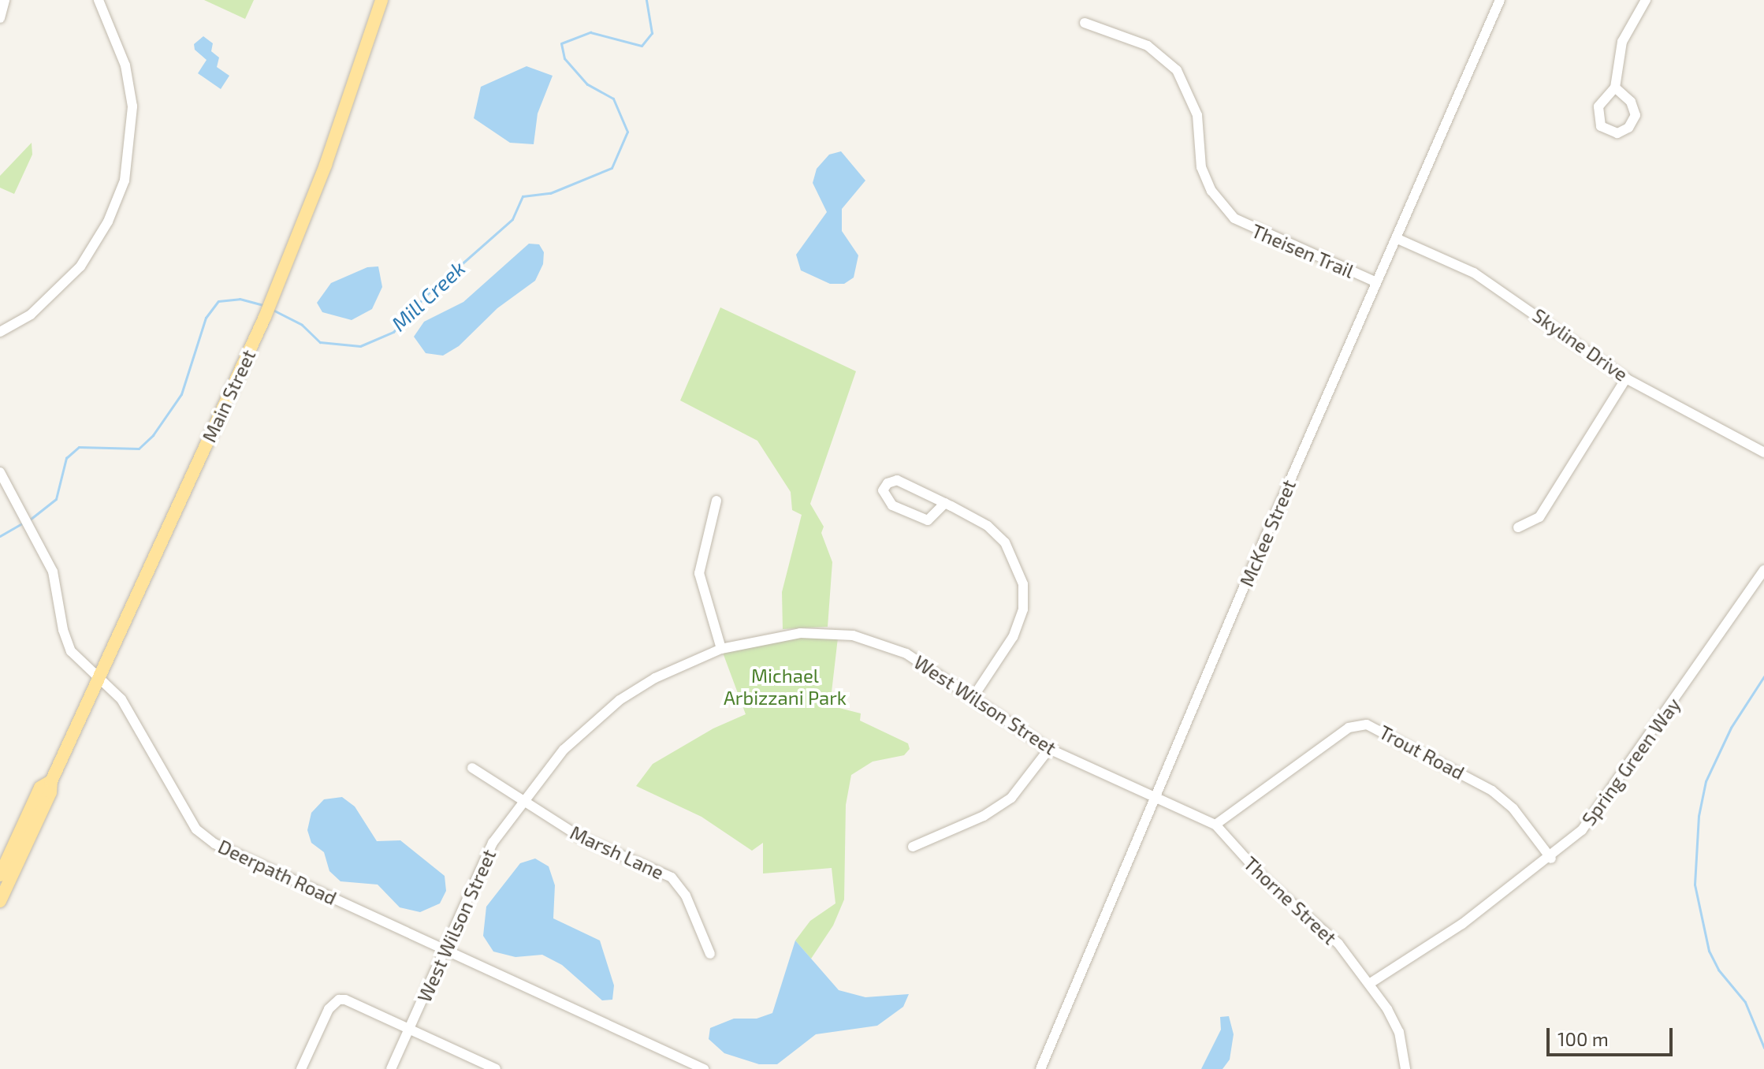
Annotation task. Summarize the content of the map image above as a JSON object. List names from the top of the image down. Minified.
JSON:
{"streets":{"main road":["Main Street"],"street":["Theisen Trail","Skyline Drive","McKee Street","West Wilson Street","Trout Road","Spring Green Way","Marsh Lane","Deerpath Road","Thorne Street"]},"crossings":[["Theisen Trail","McKee Street"],["Skyline Drive","McKee Street"],["Main Street","Deerpath Road"],["McKee Street","West Wilson Street"],["McKee Street","Thorne Street"],["West Wilson Street","Marsh Lane"],["West Wilson Street","Deerpath Road"],["West Wilson Street","Thorne Street"],["Trout Road","Spring Green Way"],["Trout Road","Thorne Street"],["Spring Green Way","Thorne Street"]],"water":["Mill Creek"],"parks":["Michael Arbizzani Park"],"scale_bar":"100 m"}
